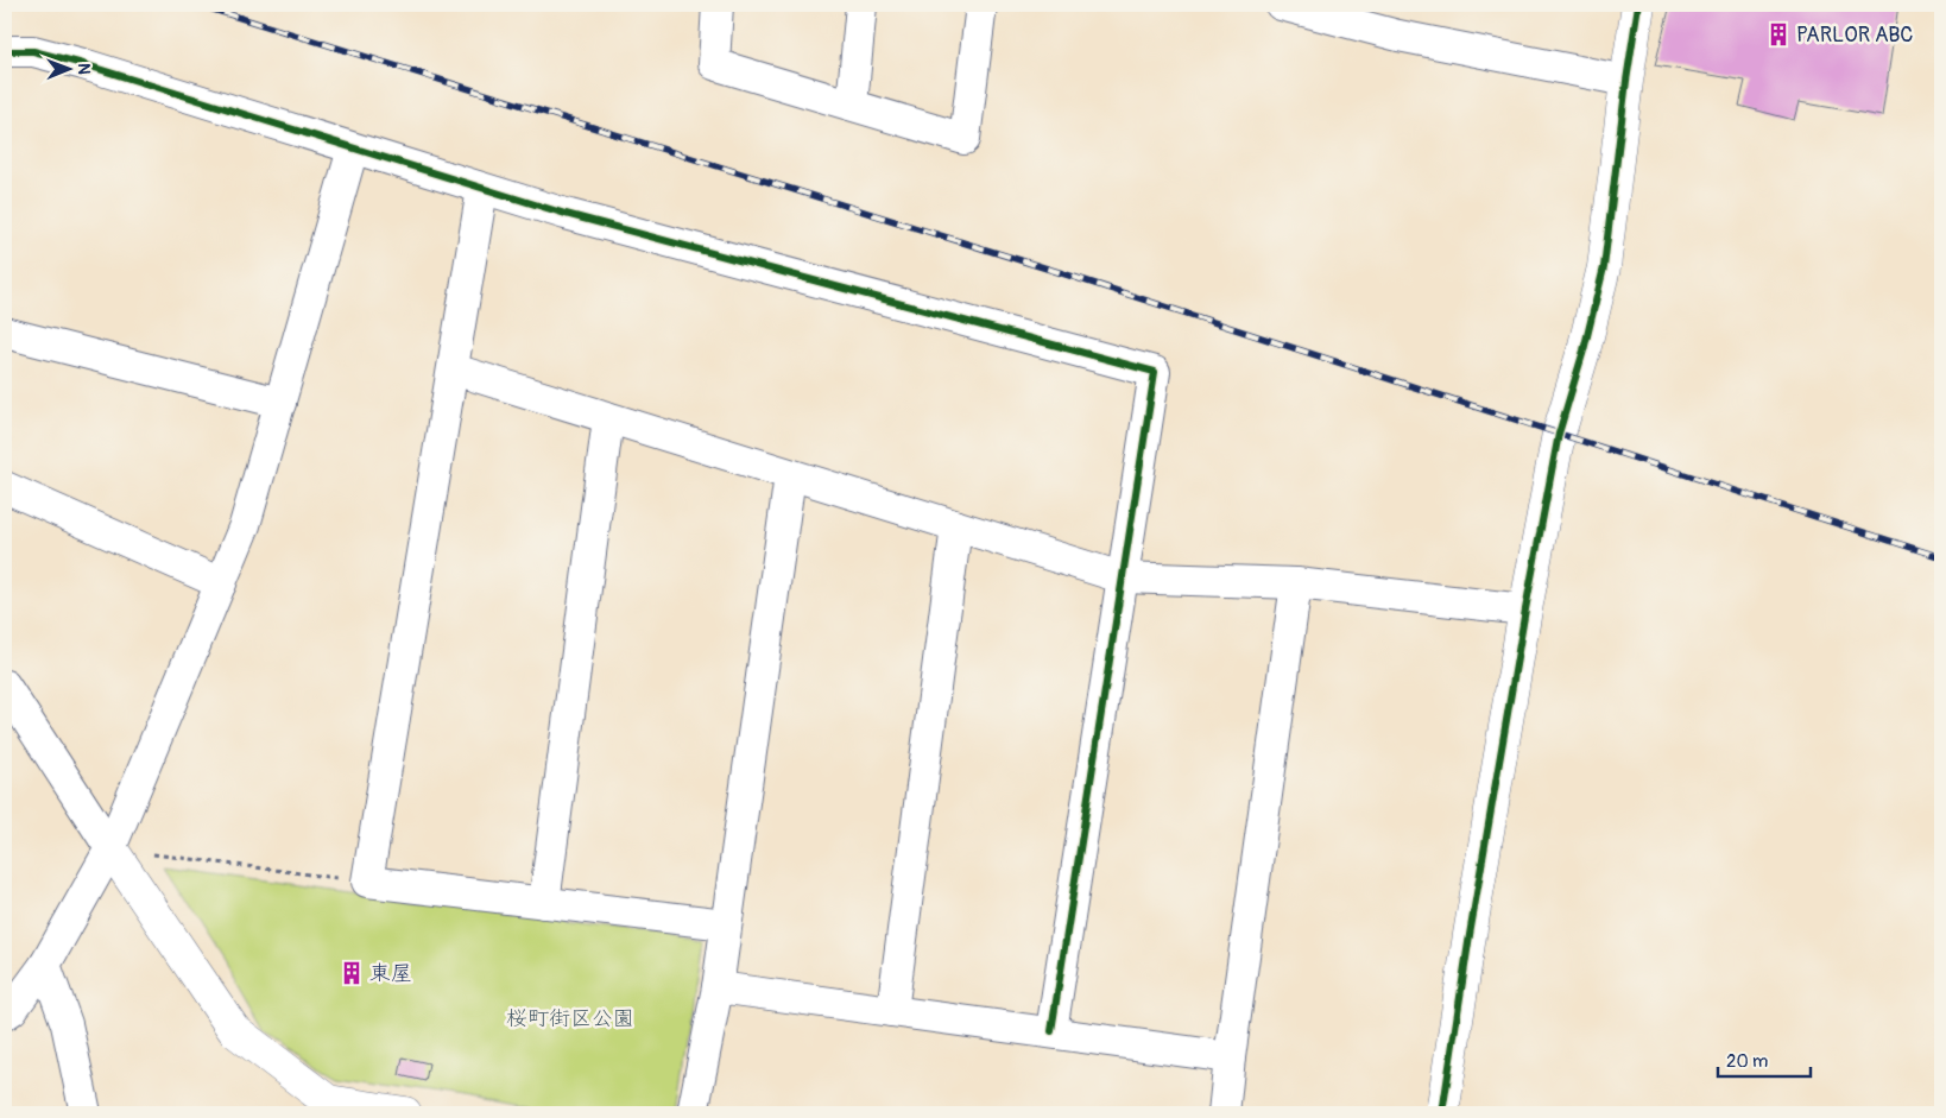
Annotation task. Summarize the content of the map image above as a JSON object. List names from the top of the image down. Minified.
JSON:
{"parks":["桜町街区公園"],"places":{"building":["PARLOR ABC","東屋"]},"scale_bar":"20 m","north":"right"}
